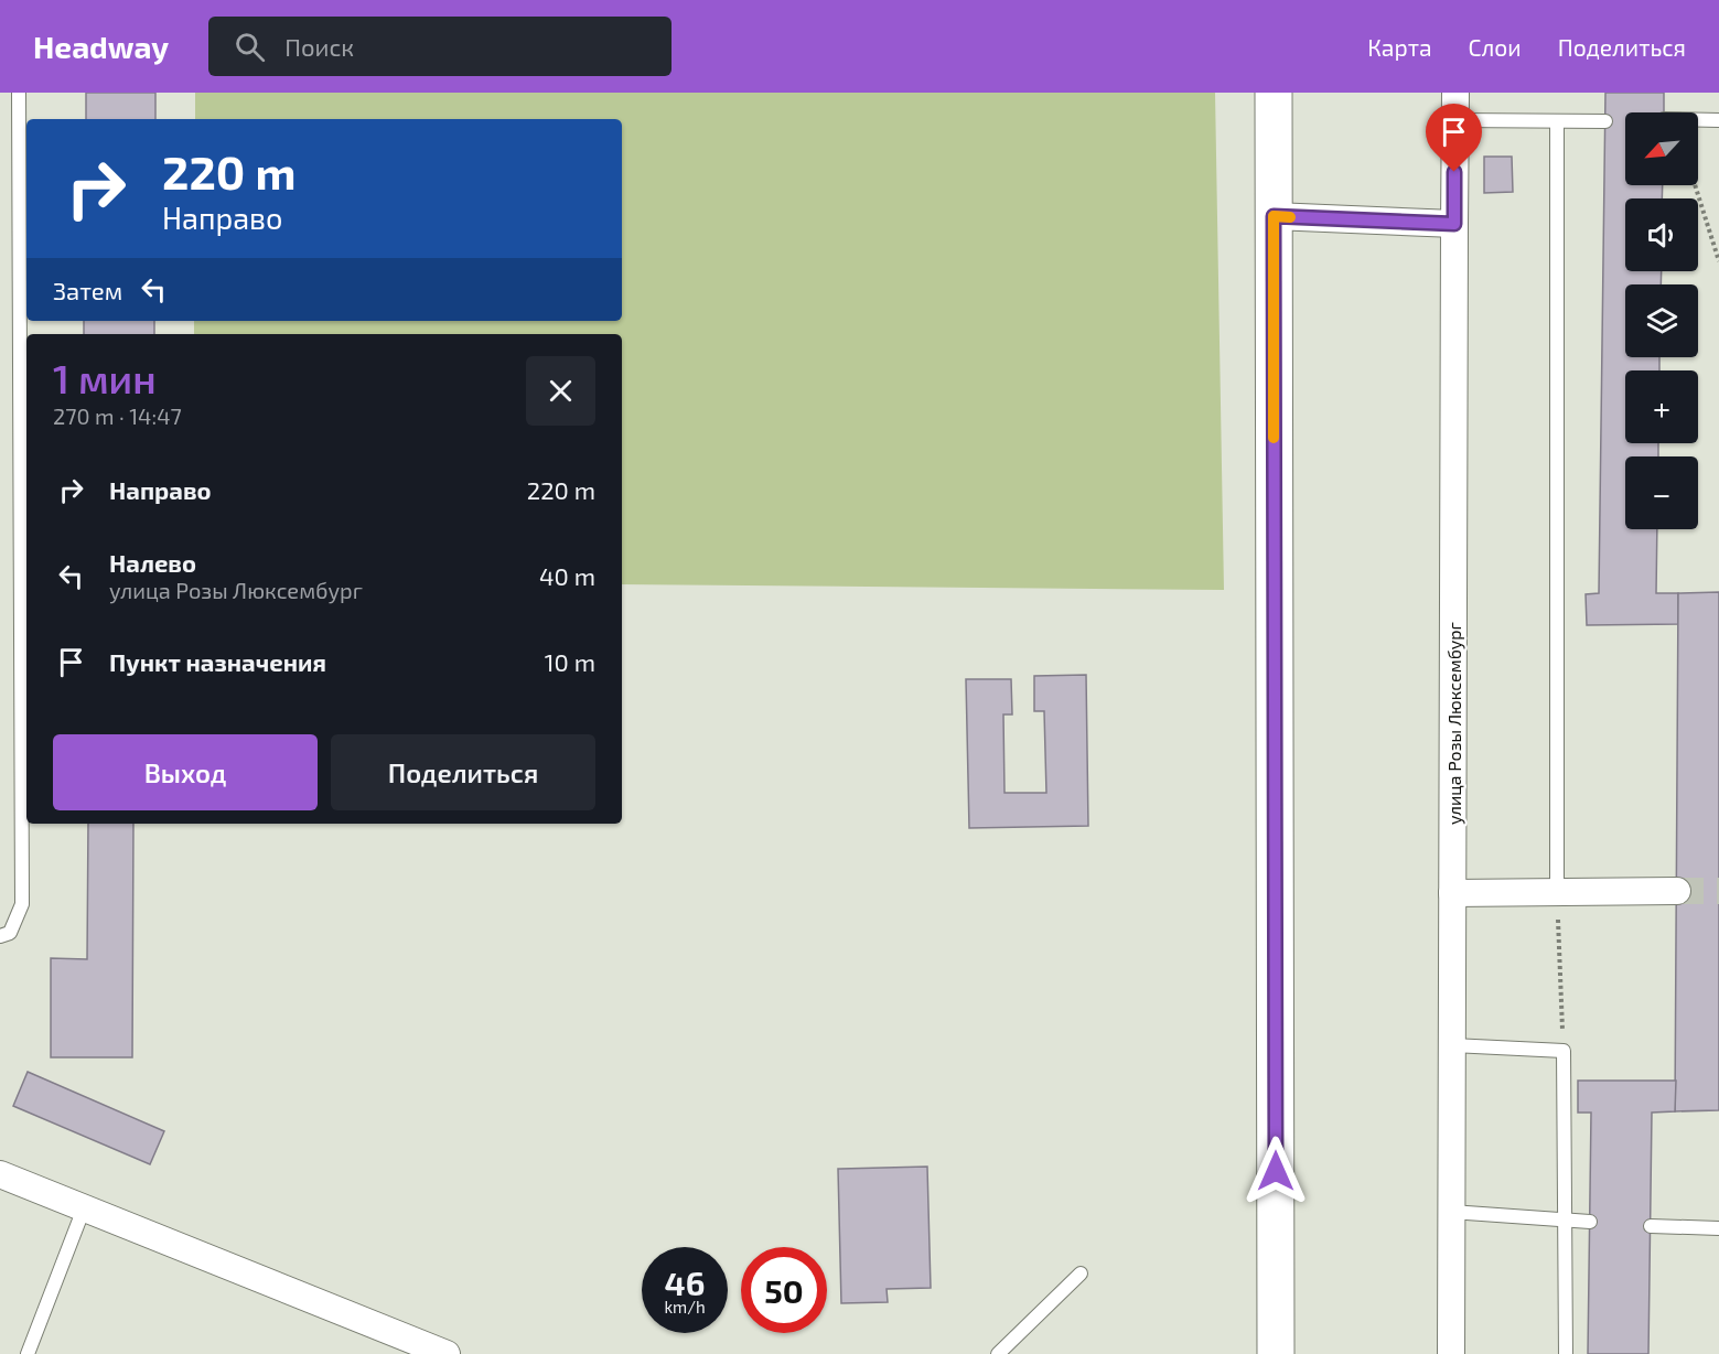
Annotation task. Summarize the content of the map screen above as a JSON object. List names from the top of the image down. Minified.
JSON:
{"streets":{"street":["улица Розы Люксембург"]},"north":"bottom left","page":{"header":"Headway","search":"Поиск","nav":["Карта","Слои","Поделиться"],"map_buttons":["+","−"],"turn":["220 m","Направо"],"then":"Затем","heading":["1 мин","270 m · 14:47"],"list":[{"name":"Направо","value":"220 m"},{"name":"Налево","note":"улица Розы Люксембург","value":"40 m"},{"name":"Пункт назначения","value":"10 m"}],"buttons":["Выход","Поделиться"],"speed":"46 km/h","limit":"50"}}
